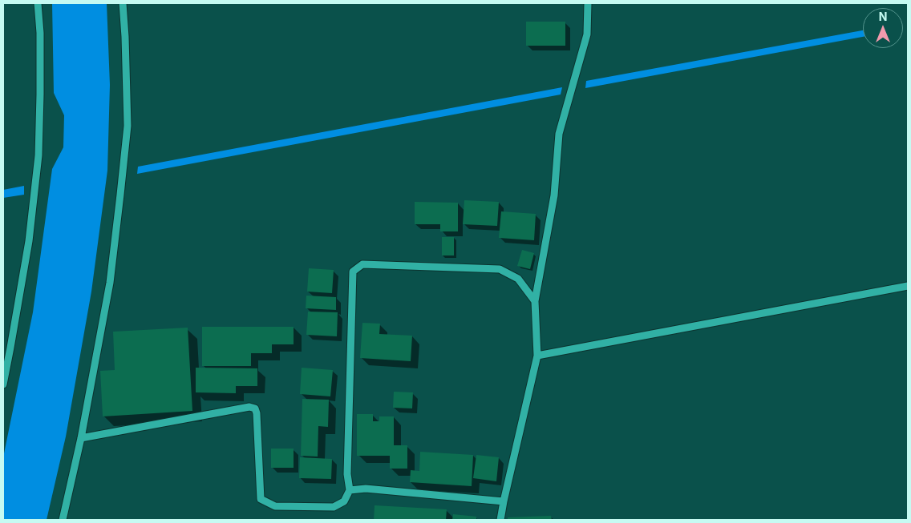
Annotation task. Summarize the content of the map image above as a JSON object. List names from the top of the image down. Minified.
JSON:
{"north":"top"}
